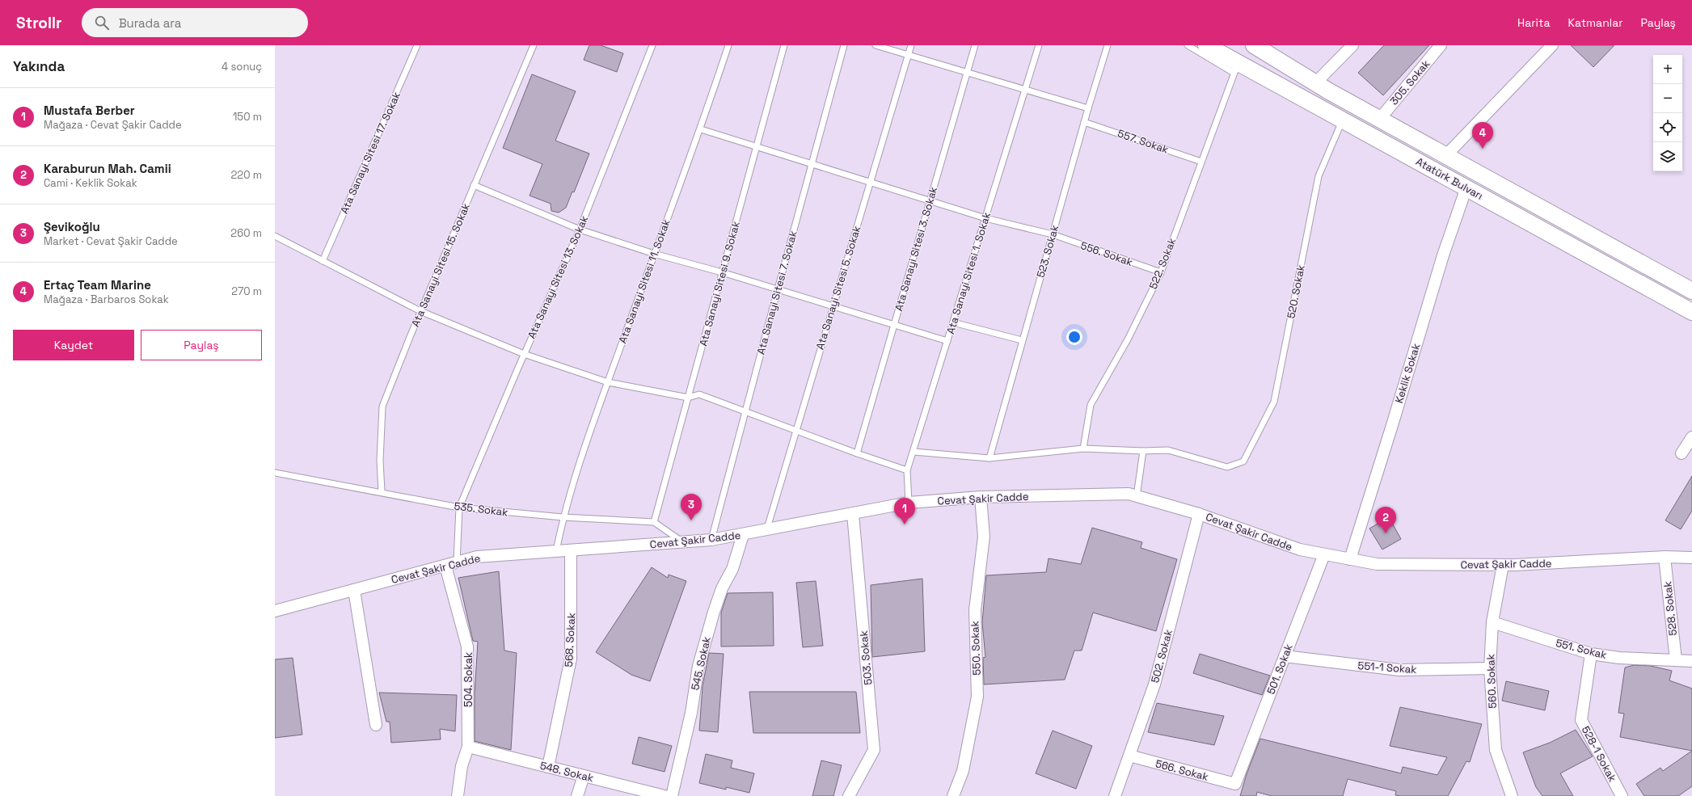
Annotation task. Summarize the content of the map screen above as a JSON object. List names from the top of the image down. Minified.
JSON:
{"streets":{"main road":["Atatürk Bulvarı"],"street":["305. Sokak","Keklik Sokak","Cevat Şakir Cadde","528. Sokak","568. Sokak","550. Sokak","551. Sokak","502. Sokak","503. Sokak","545. Sokak","551-1 Sokak","501. Sokak","504. Sokak","560. Sokak","528-1 Sokak","566. Sokak","548. Sokak"],"lane":["557. Sokak","Ata Sanayi Sitesi 17. Sokak","Ata Sanayi Sitesi 3. Sokak","523. Sokak","556. Sokak","522. Sokak","Ata Sanayi Sitesi 15. Sokak","Ata Sanayi Sitesi 1. Sokak","Ata Sanayi Sitesi 13. Sokak","Ata Sanayi Sitesi 11. Sokak","Ata Sanayi Sitesi 9. Sokak","Ata Sanayi Sitesi 5. Sokak","520. Sokak","Ata Sanayi Sitesi 7. Sokak","535. Sokak"]},"crossings":[["305. Sokak","Atatürk Bulvarı"],["557. Sokak","523. Sokak"],["557. Sokak","522. Sokak"],["Atatürk Bulvarı","522. Sokak"],["Atatürk Bulvarı","520. Sokak"],["Atatürk Bulvarı","Keklik Sokak"],["Ata Sanayi Sitesi 3. Sokak","556. Sokak"],["523. Sokak","556. Sokak"],["556. Sokak","522. Sokak"],["556. Sokak","Ata Sanayi Sitesi 1. Sokak"],["556. Sokak","Ata Sanayi Sitesi 11. Sokak"],["556. Sokak","Ata Sanayi Sitesi 9. Sokak"],["556. Sokak","Ata Sanayi Sitesi 5. Sokak"],["556. Sokak","Ata Sanayi Sitesi 7. Sokak"],["Ata Sanayi Sitesi 15. Sokak","535. Sokak"],["Ata Sanayi Sitesi 1. Sokak","Cevat Şakir Cadde"],["Ata Sanayi Sitesi 13. Sokak","535. Sokak"],["Ata Sanayi Sitesi 11. Sokak","Cevat Şakir Cadde"],["Ata Sanayi Sitesi 11. Sokak","535. Sokak"],["Ata Sanayi Sitesi 9. Sokak","535. Sokak"],["Ata Sanayi Sitesi 5. Sokak","Cevat Şakir Cadde"],["Ata Sanayi Sitesi 7. Sokak","Cevat Şakir Cadde"],["Keklik Sokak","Cevat Şakir Cadde"],["Cevat Şakir Cadde","528. Sokak"],["Cevat Şakir Cadde","568. Sokak"],["Cevat Şakir Cadde","550. Sokak"],["Cevat Şakir Cadde","502. Sokak"],["Cevat Şakir Cadde","503. Sokak"],["Cevat Şakir Cadde","545. Sokak"],["Cevat Şakir Cadde","501. Sokak"],["Cevat Şakir Cadde","504. Sokak"],["Cevat Şakir Cadde","560. Sokak"],["528. Sokak","551. Sokak"],["568. Sokak","548. Sokak"],["551. Sokak","560. Sokak"],["551. Sokak","528-1 Sokak"],["502. Sokak","566. Sokak"],["551-1 Sokak","501. Sokak"],["551-1 Sokak","560. Sokak"],["501. Sokak","566. Sokak"],["504. Sokak","548. Sokak"]],"page":{"header":"Strollr","search":"Burada ara","nav":["Harita","Katmanlar","Paylaş"],"heading":["Yakında","4 sonuç"],"map_buttons":["+","−"],"list":[{"mark":"1","name":"Mustafa Berber","note":"Mağaza · Cevat Şakir Cadde","value":"150 m"},{"mark":"2","name":"Karaburun Mah. Camii","note":"Cami · Keklik Sokak","value":"220 m"},{"mark":"3","name":"Şevikoğlu","note":"Market · Cevat Şakir Cadde","value":"260 m"},{"mark":"4","name":"Ertaç Team Marine","note":"Mağaza · Barbaros Sokak","value":"270 m"}],"pins":["4","3","1","2"],"buttons":["Kaydet","Paylaş"]}}
